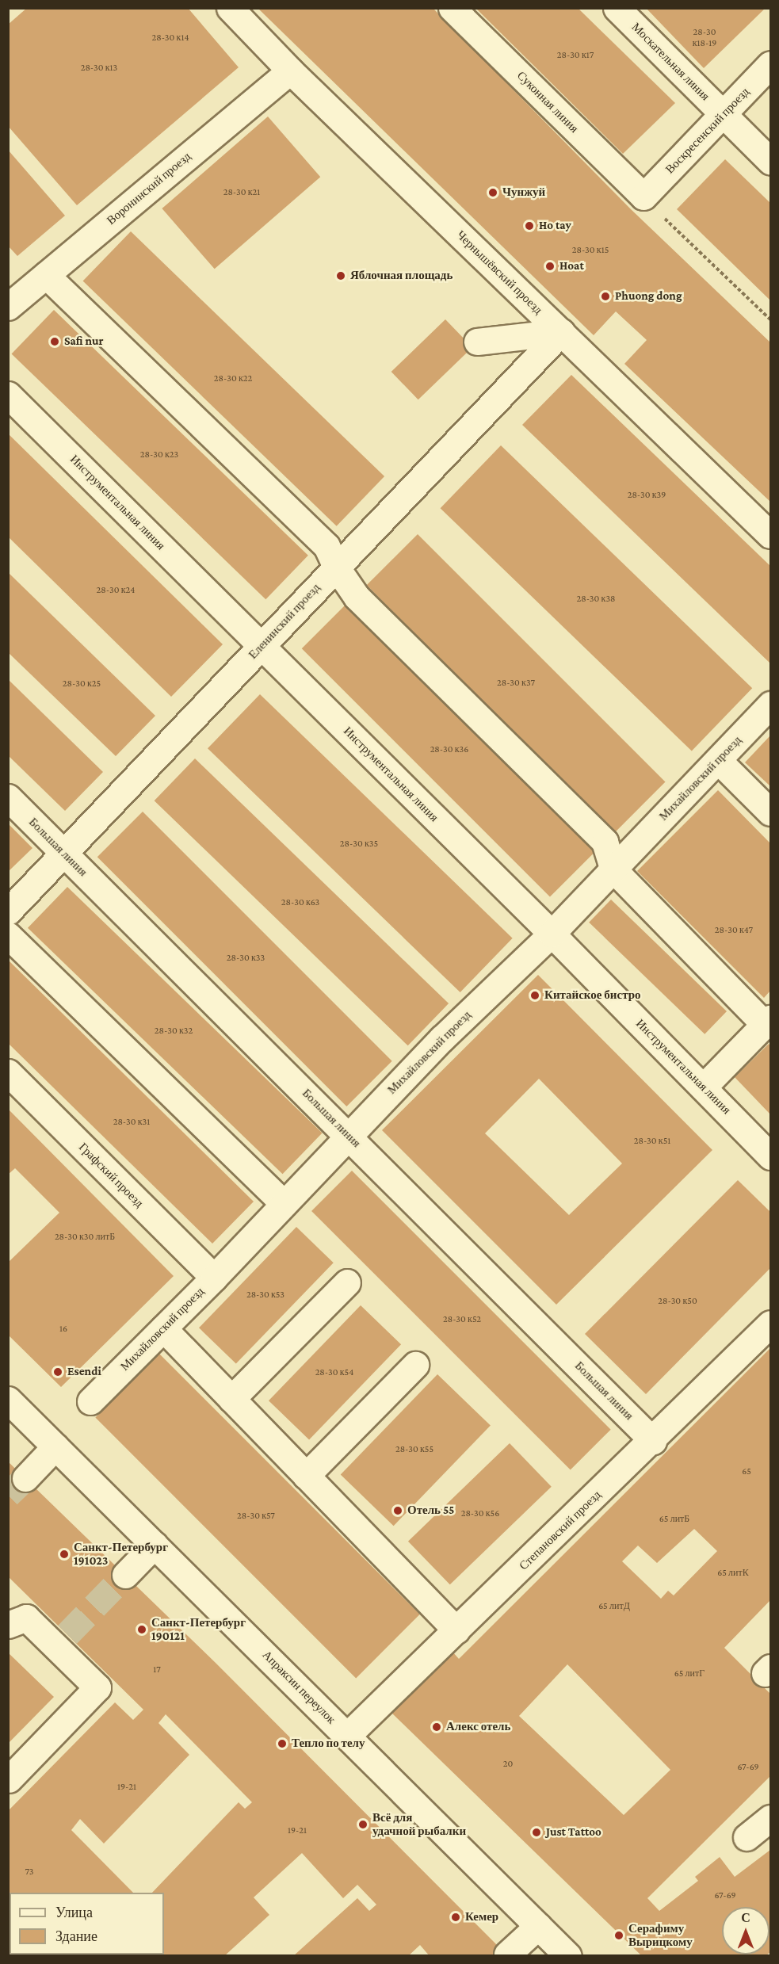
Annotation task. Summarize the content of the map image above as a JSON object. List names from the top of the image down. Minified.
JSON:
{"streets":{"street":["Москательная линия","Суконная линия","Воскресенский проезд","Воронинский проезд","Чернышёвский проезд","Инструментальная линия","Еленинский проезд","Михайловский проезд","Большая линия","Графский проезд","Степановский проезд","Апраксин переулок"]},"crossings":[["Москательная линия","Воскресенский проезд"],["Суконная линия","Воскресенский проезд"],["Воронинский проезд","Чернышёвский проезд"],["Чернышёвский проезд","Еленинский проезд"],["Инструментальная линия","Еленинский проезд"],["Инструментальная линия","Михайловский проезд"],["Еленинский проезд","Большая линия"],["Михайловский проезд","Большая линия"],["Михайловский проезд","Графский проезд"],["Большая линия","Степановский проезд"],["Степановский проезд","Апраксин переулок"]],"places":["Чунжуй","Ho tay","Hoat","Яблочная площадь","Phuong dong","Safi nur","Китайское бистро","Esendi","Отель 55","Санкт-Петербург 191023","Санкт-Петербург 190121","Алекс отель","Тепло по телу","Всё для удачной рыбалки","Just Tattoo","Кемер","Серафиму Вырицкому"],"house_numbers":["28-30 к18-19","28-30 к14","28-30 к17","28-30 к13","28-30 к21","28-30 к15","28-30 к22","28-30 к23","28-30 к39","28-30 к24","28-30 к38","28-30 к37","28-30 к25","28-30 к36","28-30 к35","28-30 к63","28-30 к47","28-30 к33","28-30 к32","28-30 к31","28-30 к51","28-30 к30 литБ","28-30 к53","28-30 к50","28-30 к52","16","28-30 к54","28-30 к55","65","28-30 к56","28-30 к57","65 литБ","65 литК","65 литД","17","65 литГ","20","67-69","19-21","19-21","73","67-69"],"legend":["Улица","Здание"],"north":"top"}
